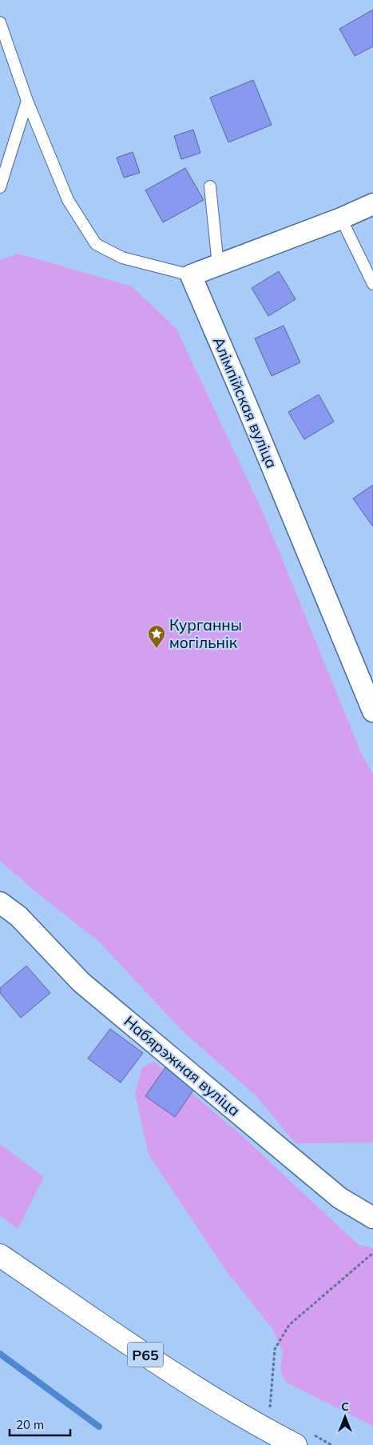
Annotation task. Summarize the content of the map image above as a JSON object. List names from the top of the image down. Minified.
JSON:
{"streets":{"main road":["Р65"],"street":["Алімпійская вуліца","Набярэжная вуліца"]},"places":{"place":["Курганны могільнік"]},"scale_bar":"20 m","north":"top"}
